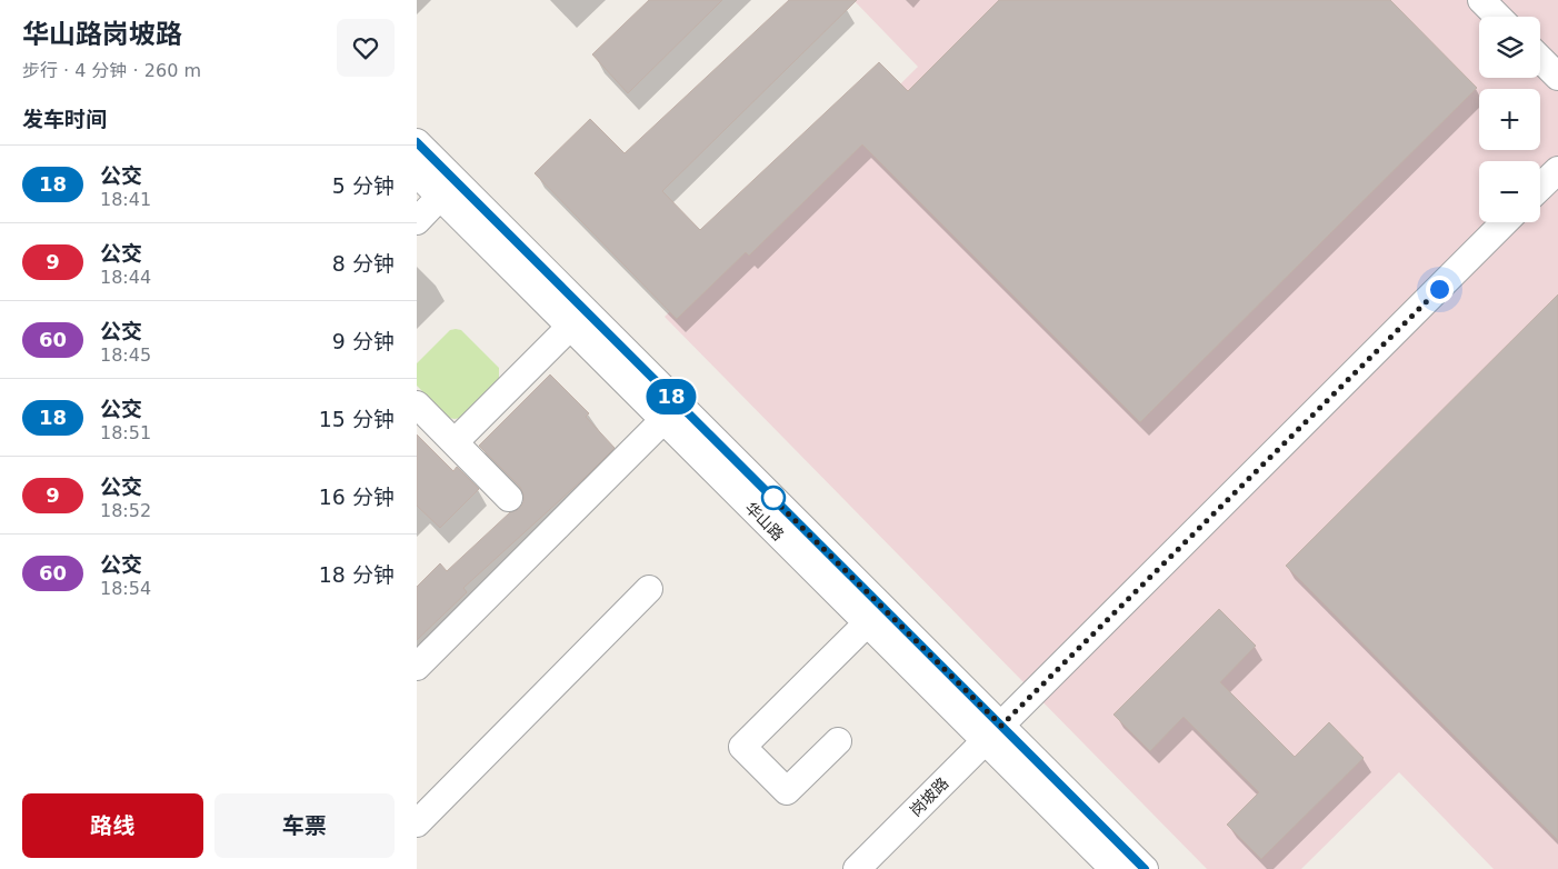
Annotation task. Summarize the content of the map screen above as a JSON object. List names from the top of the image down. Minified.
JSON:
{"streets":{"street":["华山路","岗坡路"]},"crossings":[["华山路","岗坡路"]],"lines":["bus line 18"],"page":{"heading":[["华山路岗坡路","步行 · 4 分钟 · 260 m"],"发车时间"],"on_map":"18","map_buttons":["+","−"],"list":[{"mark":"18","name":"公交","note":"18:41","value":"5 分钟"},{"mark":"9","name":"公交","note":"18:44","value":"8 分钟"},{"mark":"60","name":"公交","note":"18:45","value":"9 分钟"},{"mark":"18","name":"公交","note":"18:51","value":"15 分钟"},{"mark":"9","name":"公交","note":"18:52","value":"16 分钟"},{"mark":"60","name":"公交","note":"18:54","value":"18 分钟"}],"buttons":["路线","车票"]}}
